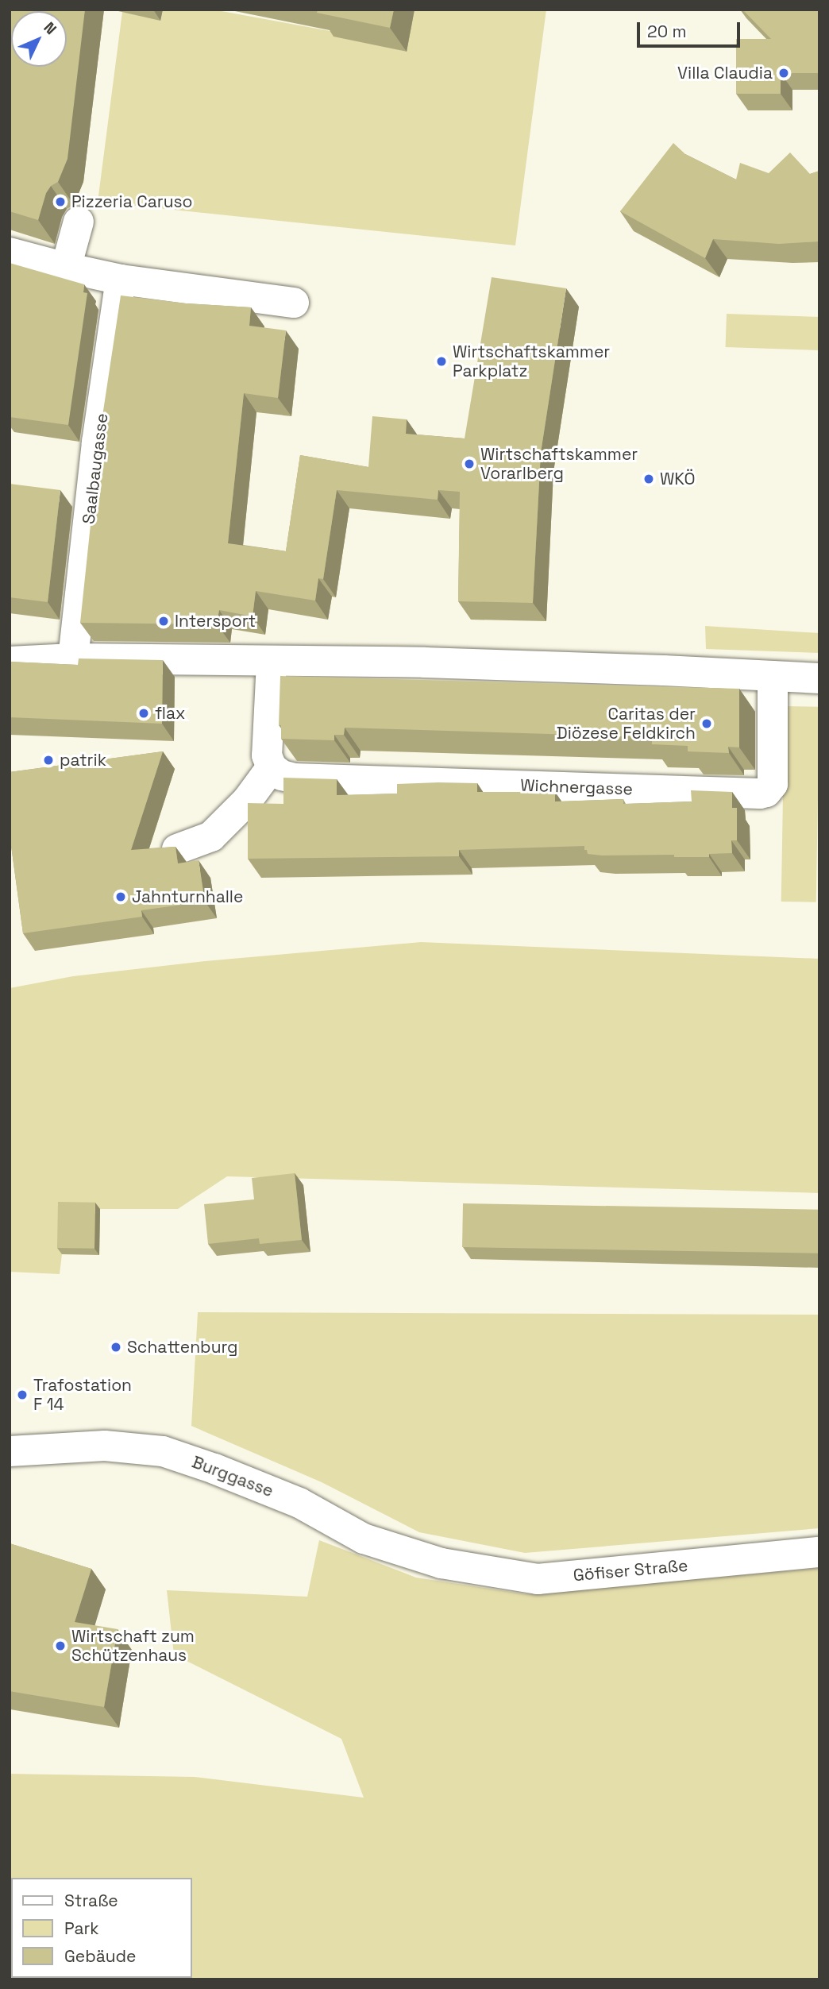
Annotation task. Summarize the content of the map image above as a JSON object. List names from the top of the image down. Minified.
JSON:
{"streets":{"street":["Saalbaugasse","Wichnergasse","Burggasse","Göfiser Straße"]},"crossings":[["Burggasse","Göfiser Straße"]],"places":["Villa Claudia","Pizzeria Caruso","Wirtschaftskammer Parkplatz","Wirtschaftskammer Vorarlberg","WKÖ","Intersport","flax","Caritas der Diözese Feldkirch","patrik","Jahnturnhalle","Schattenburg","Trafostation F 14","Wirtschaft zum Schützenhaus"],"legend":["Straße","Park","Gebäude"],"scale_bar":"20 m","north":"top right"}
